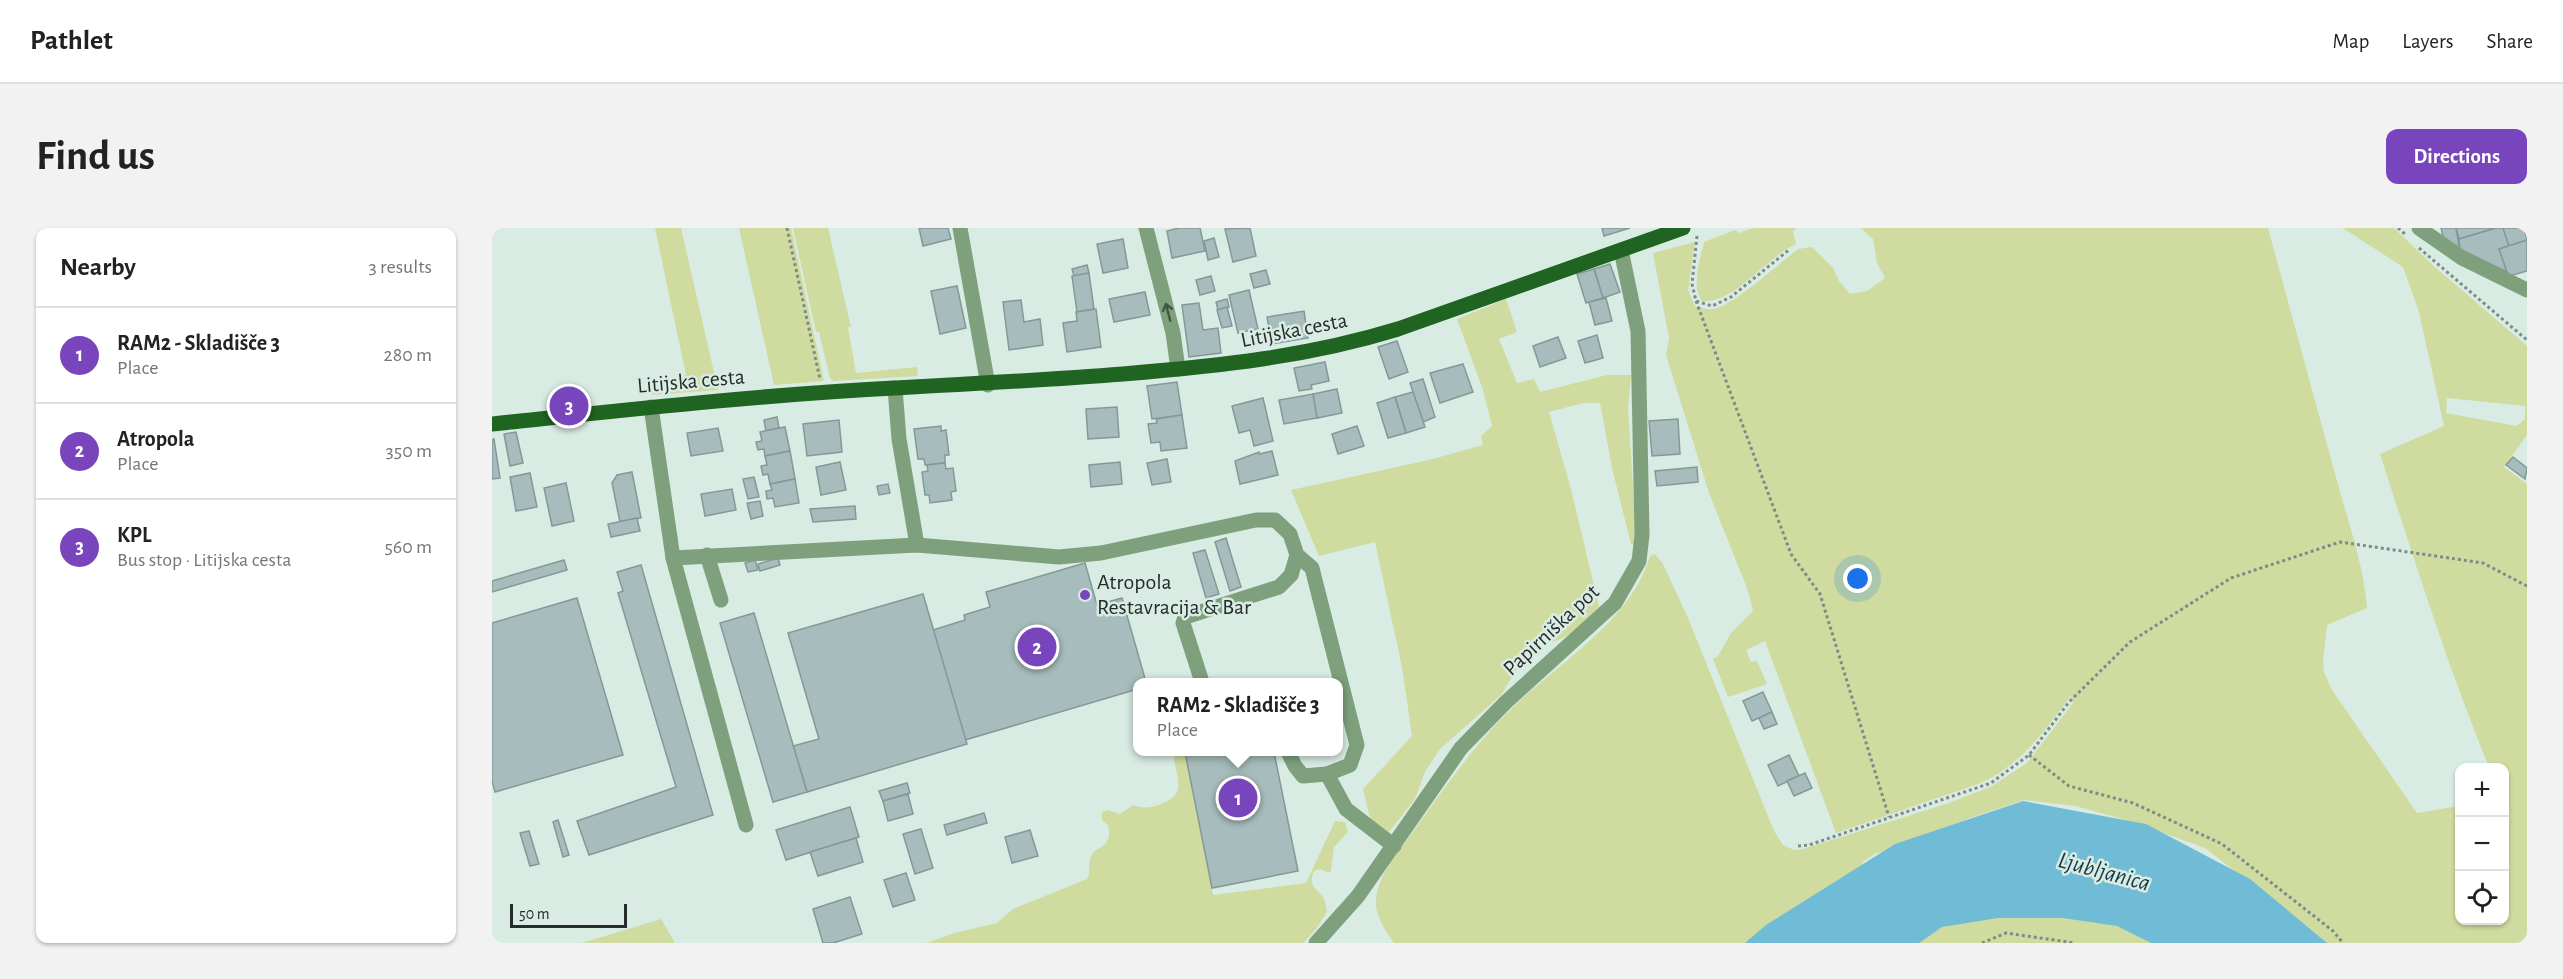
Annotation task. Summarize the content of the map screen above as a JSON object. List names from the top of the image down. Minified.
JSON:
{"streets":{"main road":["Litijska cesta"],"street":["Papirniška pot"]},"crossings":[["Litijska cesta","Papirniška pot"]],"water":["Ljubljanica"],"places":["Atropola Restavracija & Bar"],"scale_bar":"50 m","page":{"header":"Pathlet","nav":["Map","Layers","Share"],"buttons":"Directions","title":"Find us","heading":["Nearby","3 results"],"list":[{"mark":"1","name":"RAM2 - Skladišče 3","note":"Place","value":"280 m"},{"mark":"2","name":"Atropola","note":"Place","value":"350 m"},{"mark":"3","name":"KPL","note":"Bus stop · Litijska cesta","value":"560 m"}],"pins":["3","2","1"],"popup":["RAM2 - Skladišče 3","Place"],"map_buttons":["+","−"],"scale":"50 m"}}
